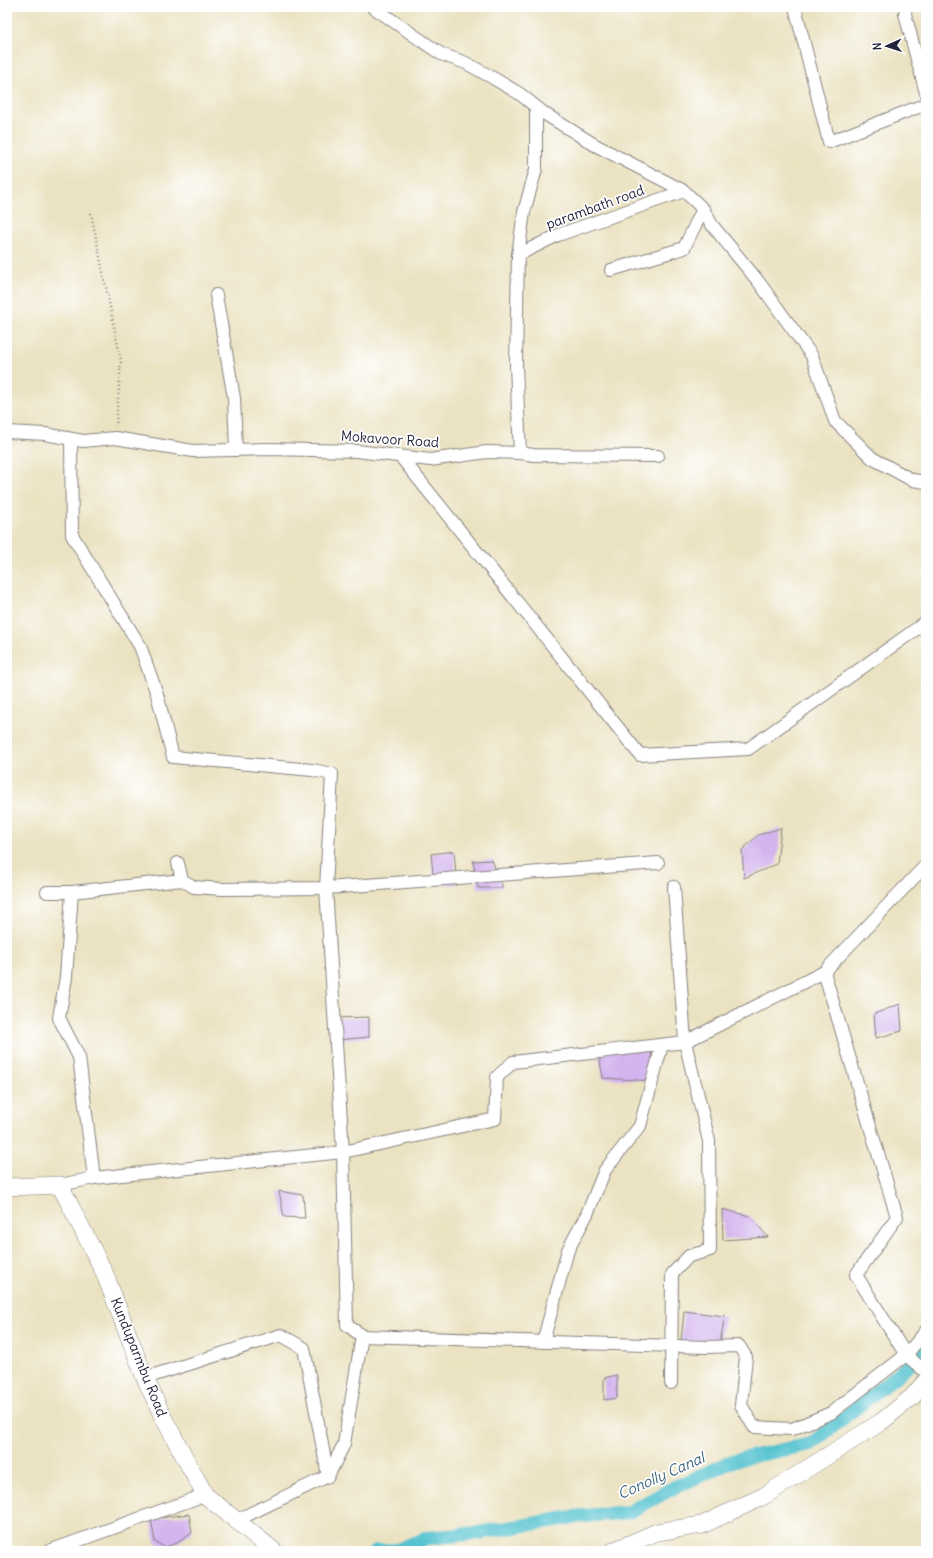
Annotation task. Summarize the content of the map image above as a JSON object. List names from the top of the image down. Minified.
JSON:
{"streets":{"main road":["Kunduparmbu Road"],"street":["parambath road","Mokavoor Road"]},"water":["Conolly Canal"],"north":"left"}
